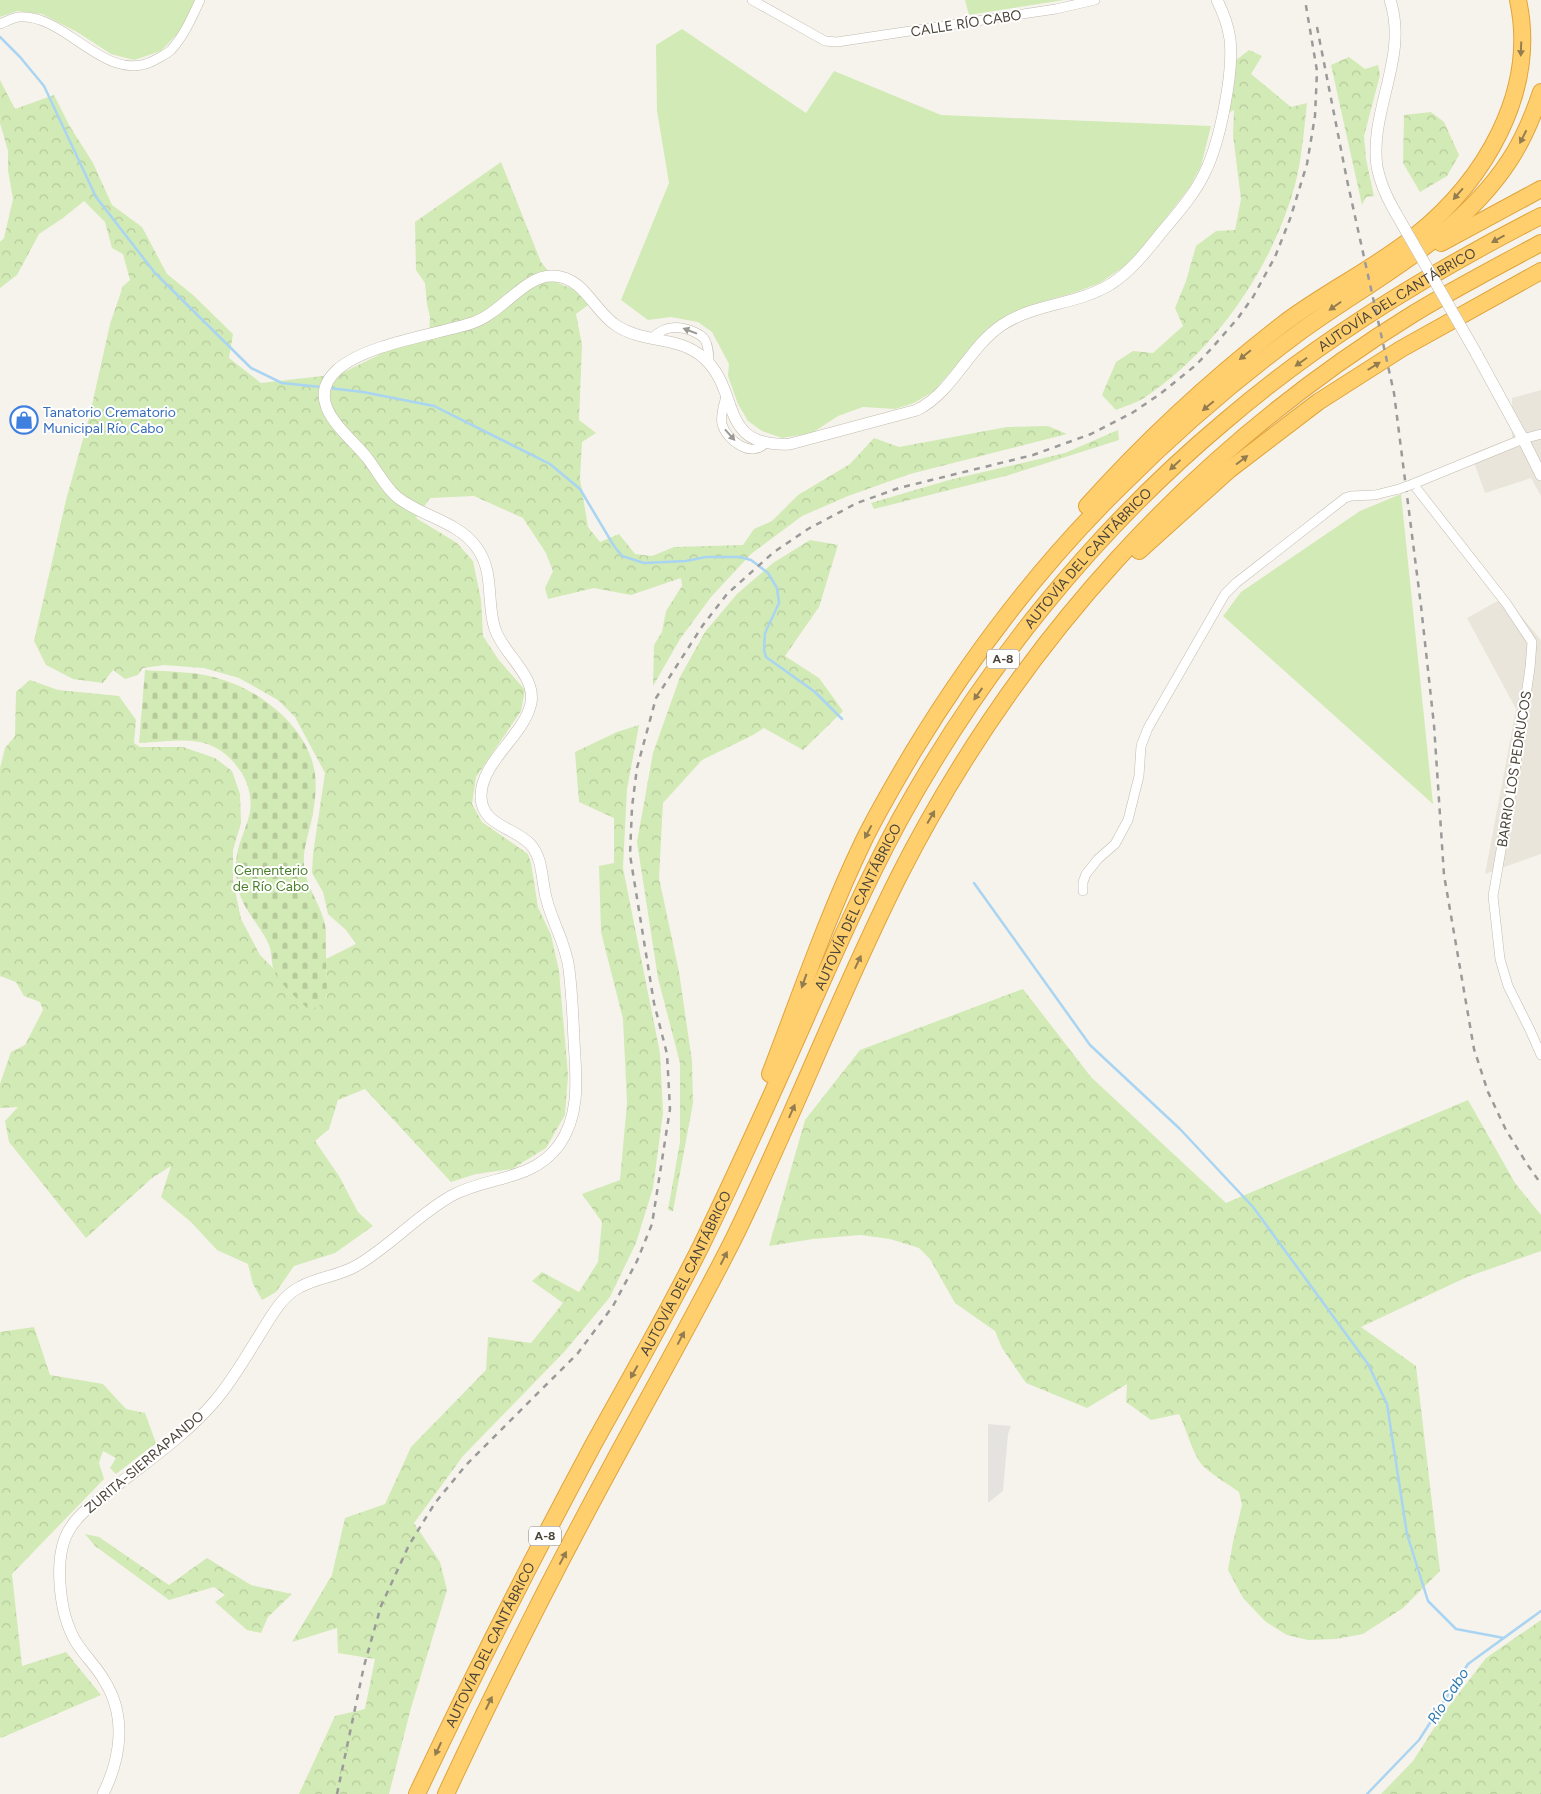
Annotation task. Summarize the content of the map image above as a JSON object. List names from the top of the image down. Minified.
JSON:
{"streets":{"highway":["AUTOVÍA DEL CANTÁBRICO","A-8"],"street":["CALLE RÍO CABO","BARRIO LOS PEDRUCOS","ZURITA-SIERRAPANDO"]},"water":["Río Cabo"],"parks":["Cementerio de Río Cabo"],"places":{"shop":["Tanatorio Crematorio Municipal Río Cabo"]}}
